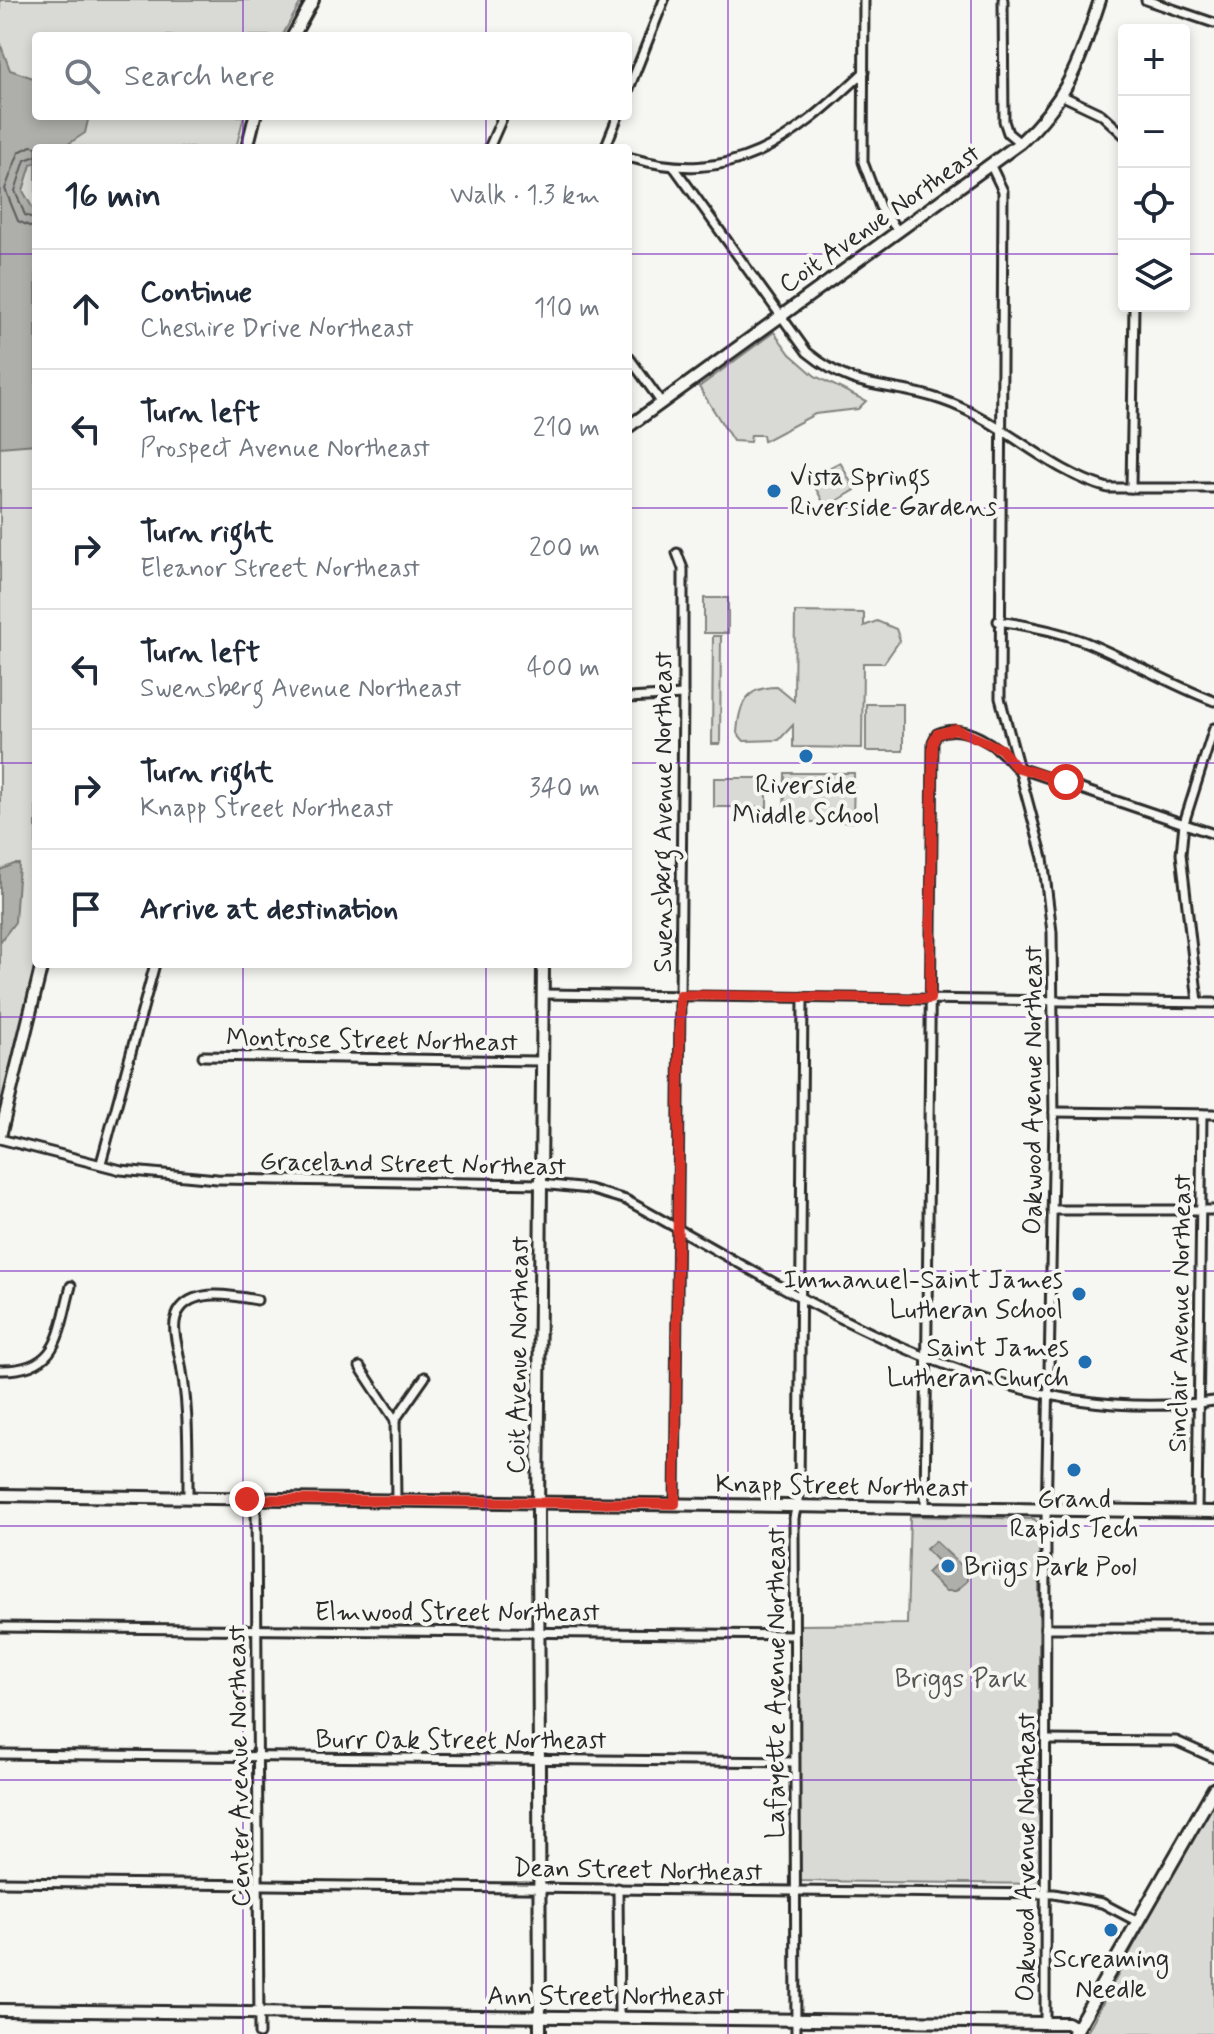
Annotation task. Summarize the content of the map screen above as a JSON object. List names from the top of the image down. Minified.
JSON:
{"streets":{"street":["Coit Avenue Northeast","Swensberg Avenue Northeast","Montrose Street Northeast","Oakwood Avenue Northeast","Graceland Street Northeast","Sinclair Avenue Northeast","Knapp Street Northeast","Elmwood Street Northeast","Lafayette Avenue Northeast","Burr Oak Street Northeast","Center Avenue Northeast","Dean Street Northeast","Ann Street Northeast"]},"crossings":[["Coit Avenue Northeast","Montrose Street Northeast"],["Coit Avenue Northeast","Oakwood Avenue Northeast"],["Coit Avenue Northeast","Graceland Street Northeast"],["Coit Avenue Northeast","Knapp Street Northeast"],["Coit Avenue Northeast","Elmwood Street Northeast"],["Coit Avenue Northeast","Burr Oak Street Northeast"],["Coit Avenue Northeast","Dean Street Northeast"],["Coit Avenue Northeast","Ann Street Northeast"],["Swensberg Avenue Northeast","Graceland Street Northeast"],["Swensberg Avenue Northeast","Knapp Street Northeast"],["Oakwood Avenue Northeast","Graceland Street Northeast"],["Oakwood Avenue Northeast","Knapp Street Northeast"],["Oakwood Avenue Northeast","Dean Street Northeast"],["Oakwood Avenue Northeast","Ann Street Northeast"],["Graceland Street Northeast","Sinclair Avenue Northeast"],["Graceland Street Northeast","Lafayette Avenue Northeast"],["Sinclair Avenue Northeast","Knapp Street Northeast"],["Knapp Street Northeast","Lafayette Avenue Northeast"],["Knapp Street Northeast","Center Avenue Northeast"],["Elmwood Street Northeast","Lafayette Avenue Northeast"],["Elmwood Street Northeast","Center Avenue Northeast"],["Lafayette Avenue Northeast","Burr Oak Street Northeast"],["Lafayette Avenue Northeast","Dean Street Northeast"],["Lafayette Avenue Northeast","Ann Street Northeast"],["Burr Oak Street Northeast","Center Avenue Northeast"],["Center Avenue Northeast","Dean Street Northeast"],["Center Avenue Northeast","Ann Street Northeast"]],"parks":["Briggs Park"],"places":["Vista Springs Riverside Gardens","Riverside Middle School","Immanuel-Saint James Lutheran School","Saint James Lutheran Church","Grand Rapids Tech","Briigs Park Pool","Screaming Needle"],"page":{"map_buttons":["+","−"],"search":"Search here","heading":["16 min","Walk · 1.3 km"],"list":[["Continue","Cheshire Drive Northeast","110 m"],["Turn left","Prospect Avenue Northeast","210 m"],["Turn right","Eleanor Street Northeast","200 m"],["Turn left","Swensberg Avenue Northeast","400 m"],["Turn right","Knapp Street Northeast","340 m"],"Arrive at destination"]}}
